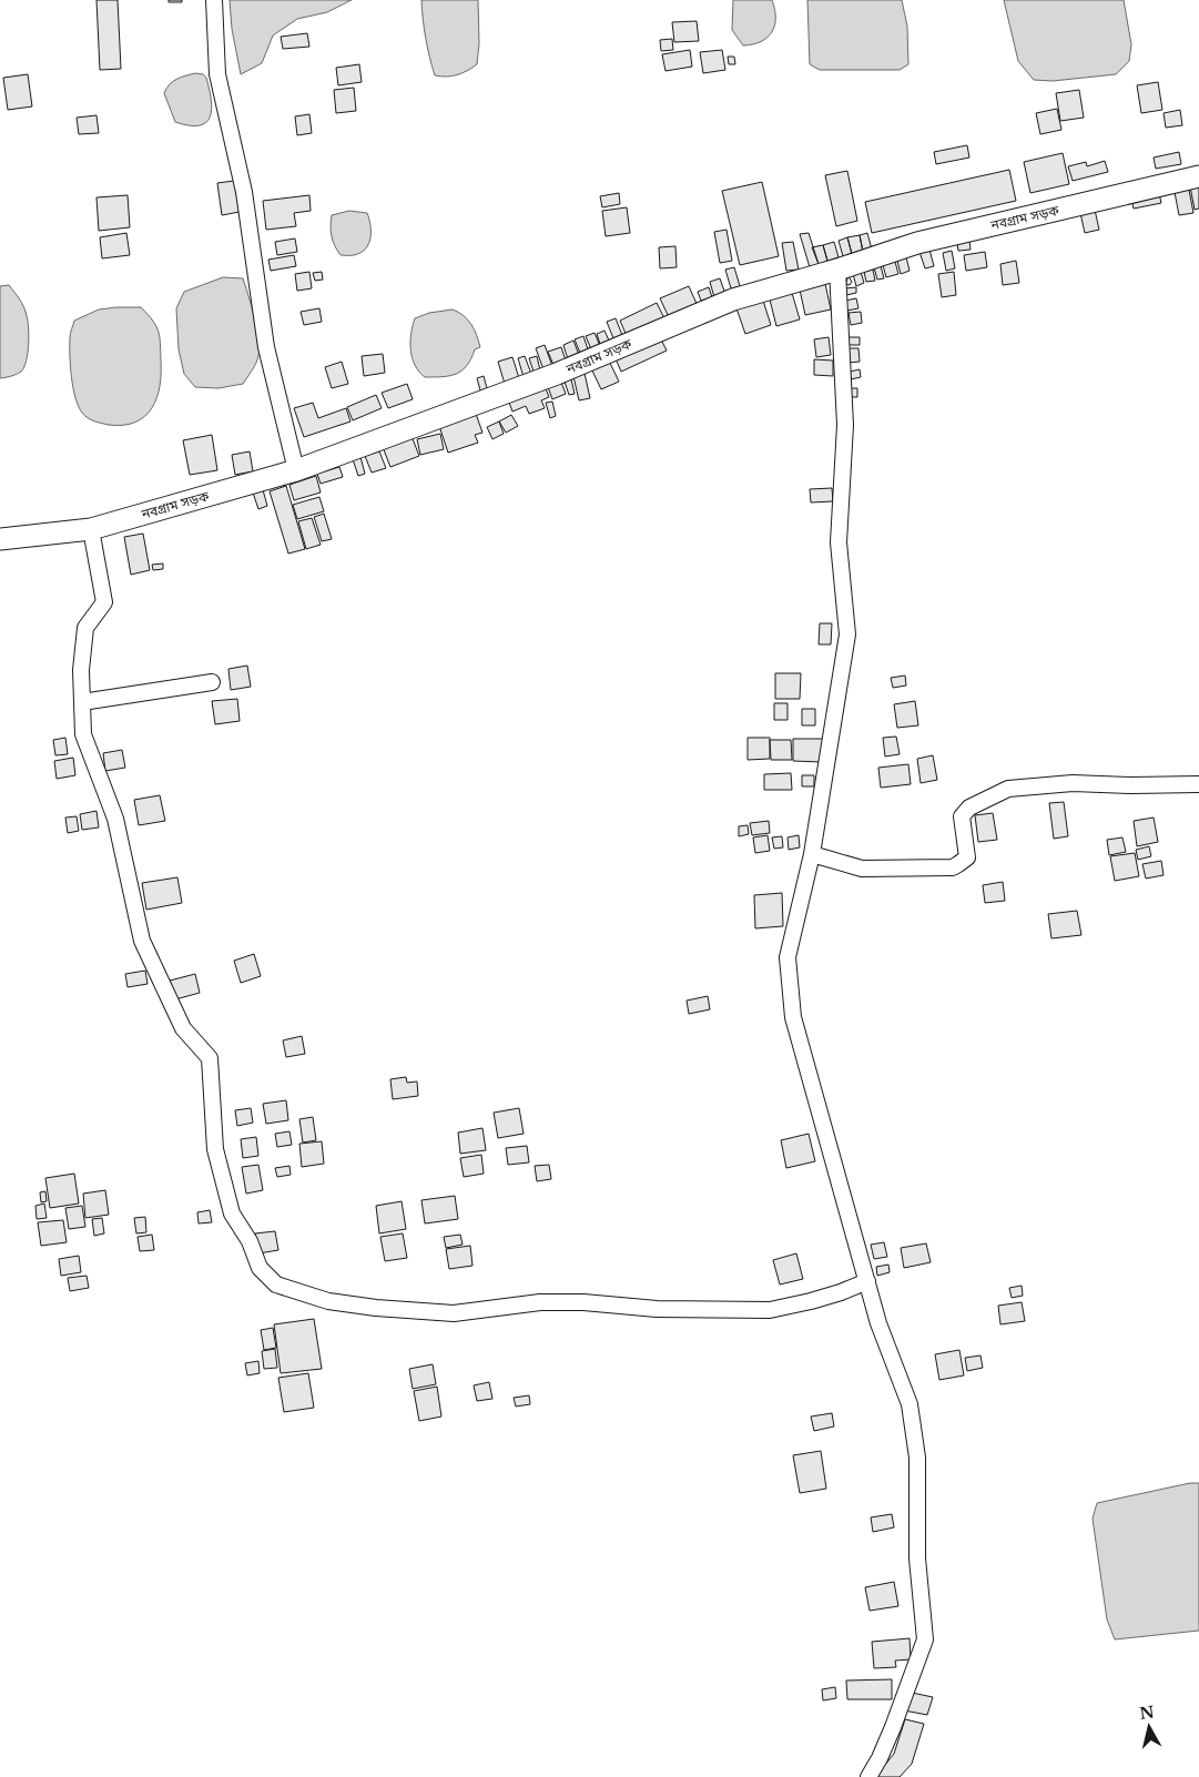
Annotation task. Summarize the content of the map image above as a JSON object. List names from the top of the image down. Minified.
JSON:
{"streets":{"main road":["নবগ্রাম সড়ক"]},"north":"top"}
